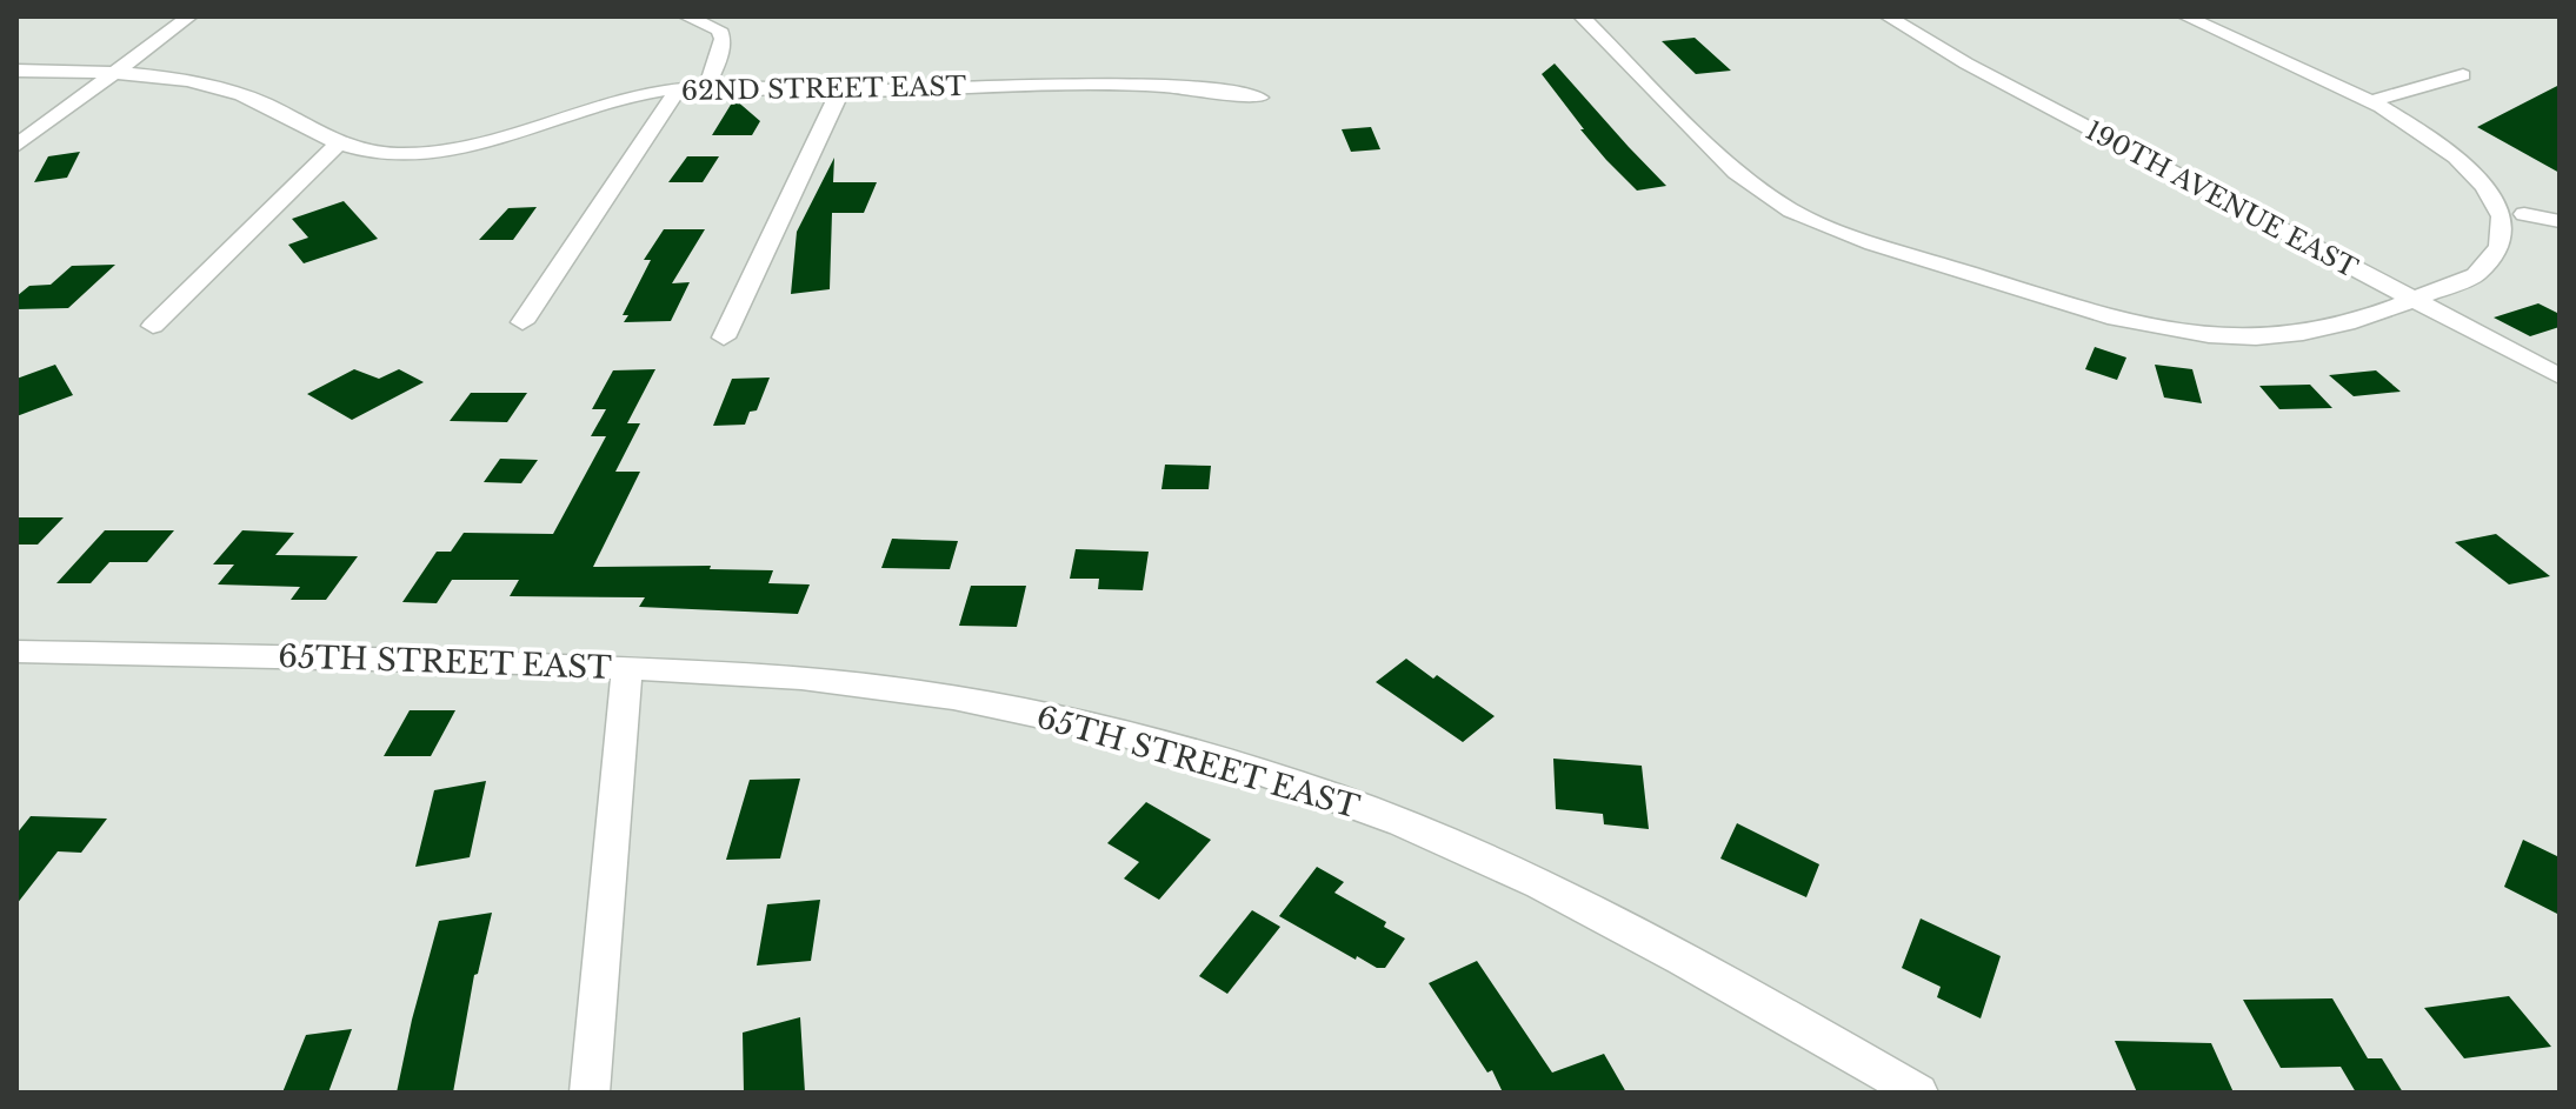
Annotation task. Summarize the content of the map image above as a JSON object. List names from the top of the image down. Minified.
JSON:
{"streets":{"street":["62ND STREET EAST","190TH AVENUE EAST","65TH STREET EAST"]}}
